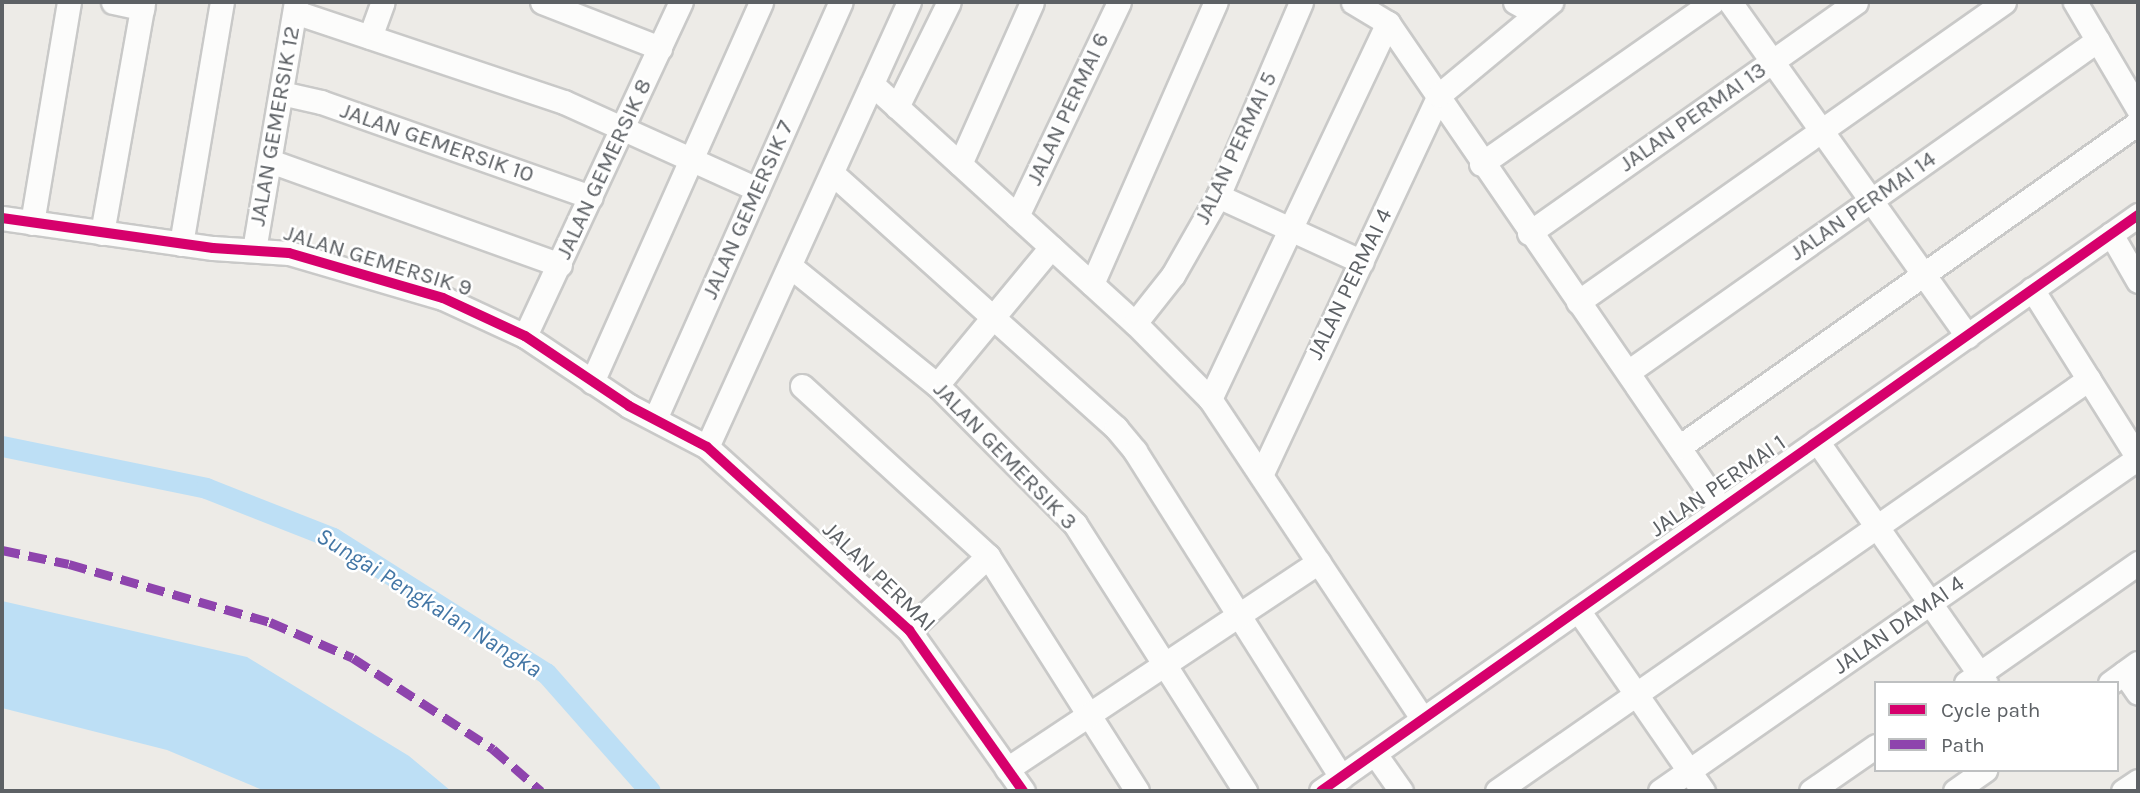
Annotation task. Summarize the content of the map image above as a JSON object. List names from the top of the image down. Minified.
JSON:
{"streets":{"street":["JALAN PERMAI 6","JALAN PERMAI 13","JALAN GEMERSIK 12","JALAN GEMERSIK 10","JALAN PERMAI 5","JALAN GEMERSIK 8","JALAN PERMAI 14","JALAN GEMERSIK 7","JALAN GEMERSIK 9","JALAN PERMAI 4","JALAN GEMERSIK 3","JALAN PERMAI 1","JALAN PERMAI","JALAN DAMAI 4"]},"crossings":[["JALAN GEMERSIK 12","JALAN GEMERSIK 10"],["JALAN GEMERSIK 12","JALAN GEMERSIK 9"],["JALAN GEMERSIK 10","JALAN GEMERSIK 8"],["JALAN GEMERSIK 8","JALAN GEMERSIK 9"],["JALAN GEMERSIK 7","JALAN GEMERSIK 9"],["JALAN GEMERSIK 9","JALAN PERMAI"]],"water":["Sungai Pengkalan Nangka"],"legend":["Cycle path","Path"]}
